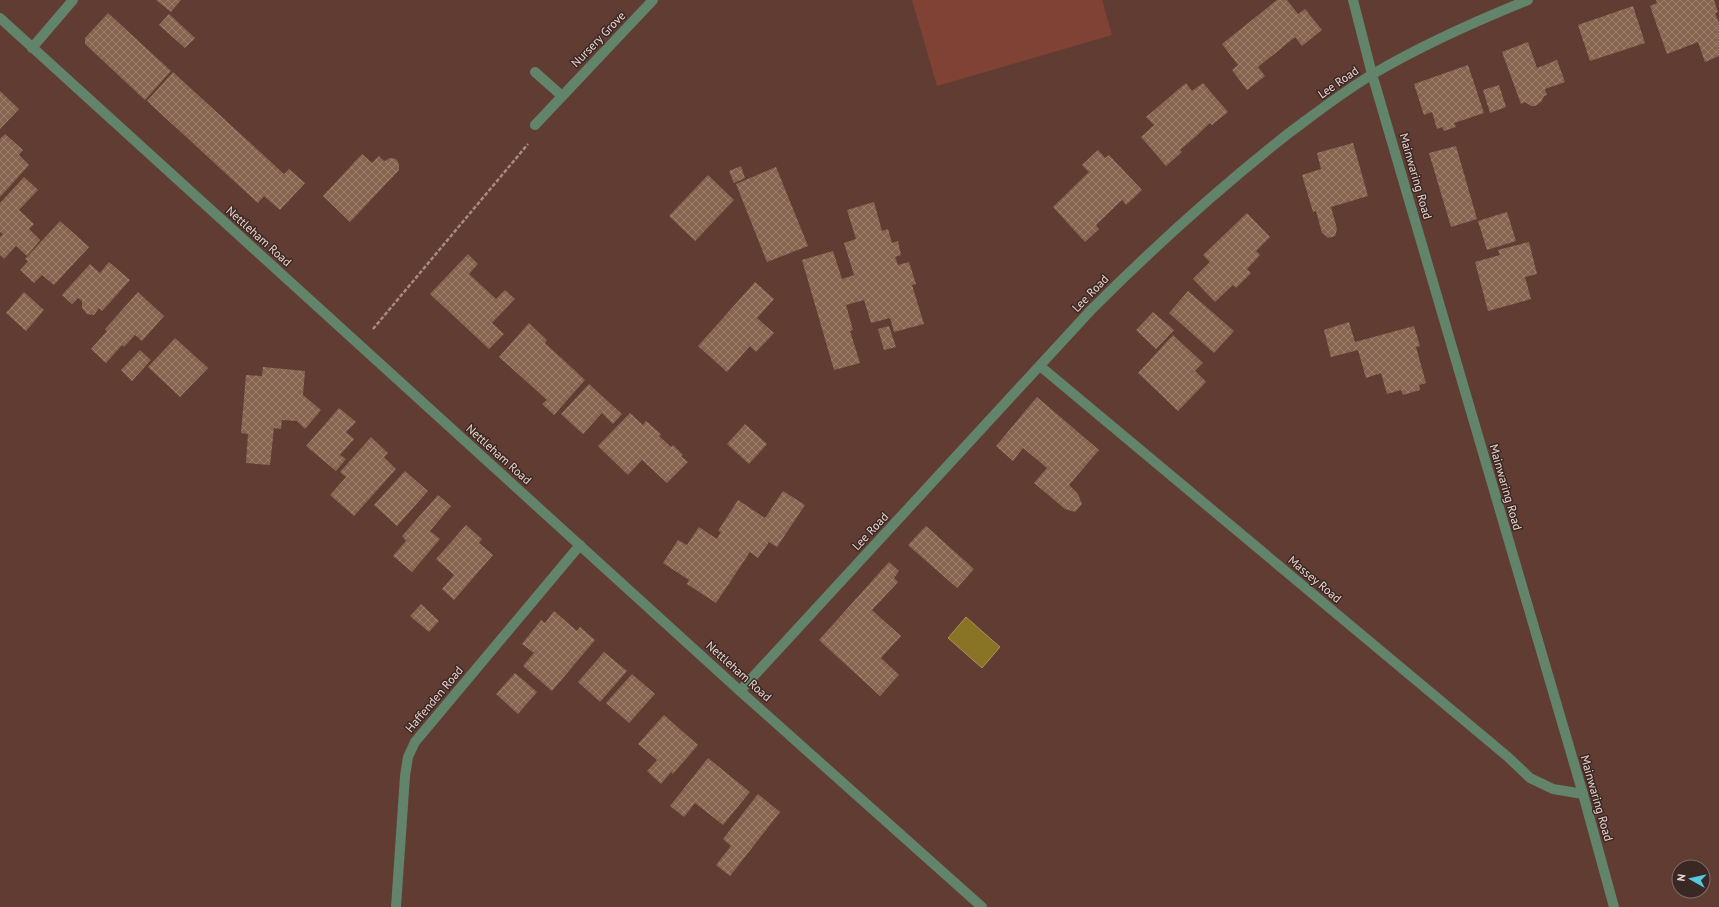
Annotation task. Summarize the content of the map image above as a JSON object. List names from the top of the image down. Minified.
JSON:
{"streets":{"street":["Nursery Grove","Lee Road","Mainwaring Road","Nettleham Road","Massey Road","Haffenden Road"]},"crossings":[["Lee Road","Mainwaring Road"],["Lee Road","Nettleham Road"],["Lee Road","Massey Road"],["Mainwaring Road","Massey Road"],["Nettleham Road","Haffenden Road"]],"north":"left"}
